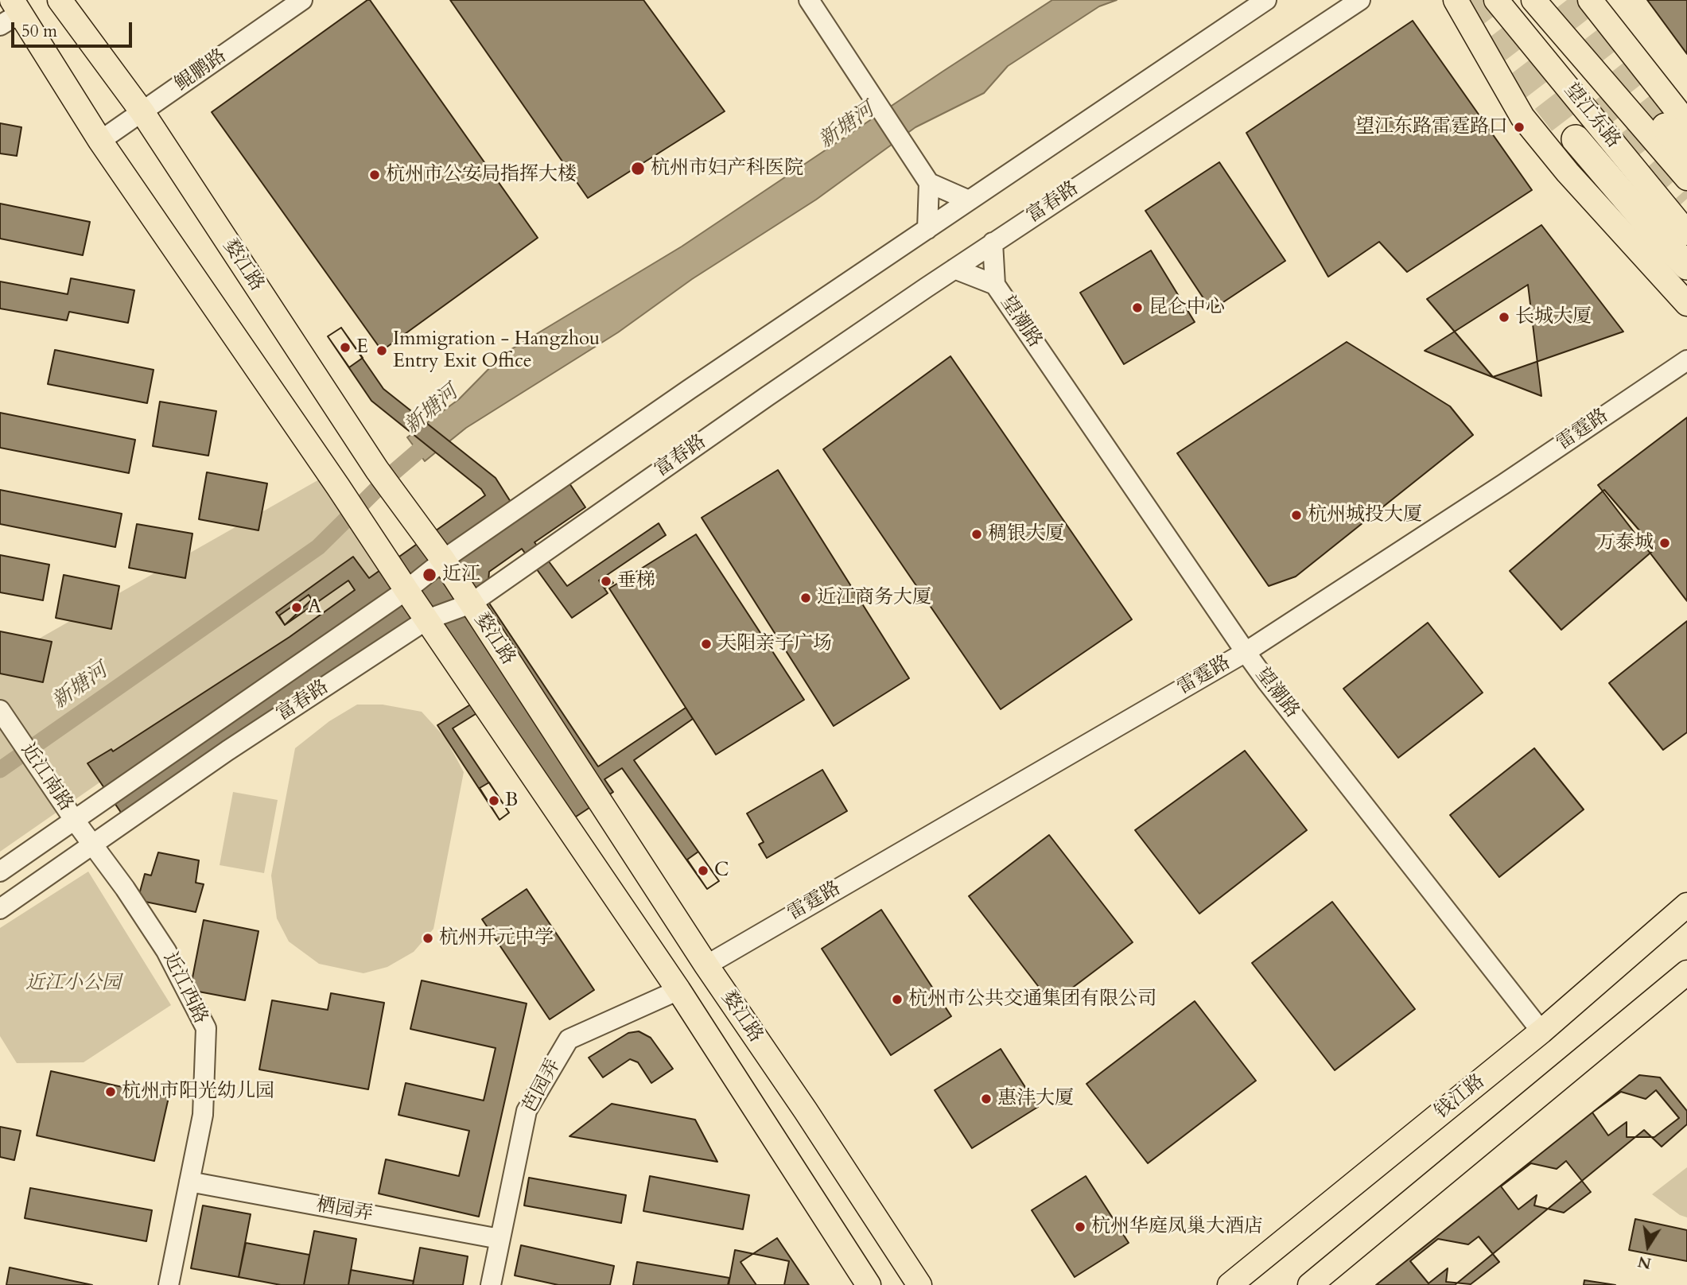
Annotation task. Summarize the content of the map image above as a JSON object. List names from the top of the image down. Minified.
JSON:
{"streets":{"main road":["望江东路","婺江路","钱江路"],"street":["鲲鹏路","富春路","望潮路","雷霆路","近江南路","近江西路","芭园弄","栖园弄"]},"crossings":[["鲲鹏路","婺江路"],["富春路","婺江路"],["富春路","望潮路"],["富春路","近江南路"],["富春路","近江西路"],["婺江路","雷霆路"],["婺江路","芭园弄"],["望潮路","雷霆路"],["望潮路","钱江路"],["近江南路","近江西路"],["近江西路","栖园弄"],["芭园弄","栖园弄"]],"water":["新塘河"],"parks":["近江小公园"],"places":["望江东路雷霆路口","杭州市妇产科医院","杭州市公安局指挥大楼","昆仑中心","长城大厦","E","Immigration - Hangzhou Entry Exit Office","杭州城投大厦","稠银大厦","万泰城","近江","垂梯","近江商务大厦","A","天阳亲子广场","B","C","杭州开元中学","杭州市公共交通集团有限公司","杭州市阳光幼儿园","惠沣大厦","杭州华庭凤巢大酒店"],"scale_bar":"50 m","north":"bottom"}
